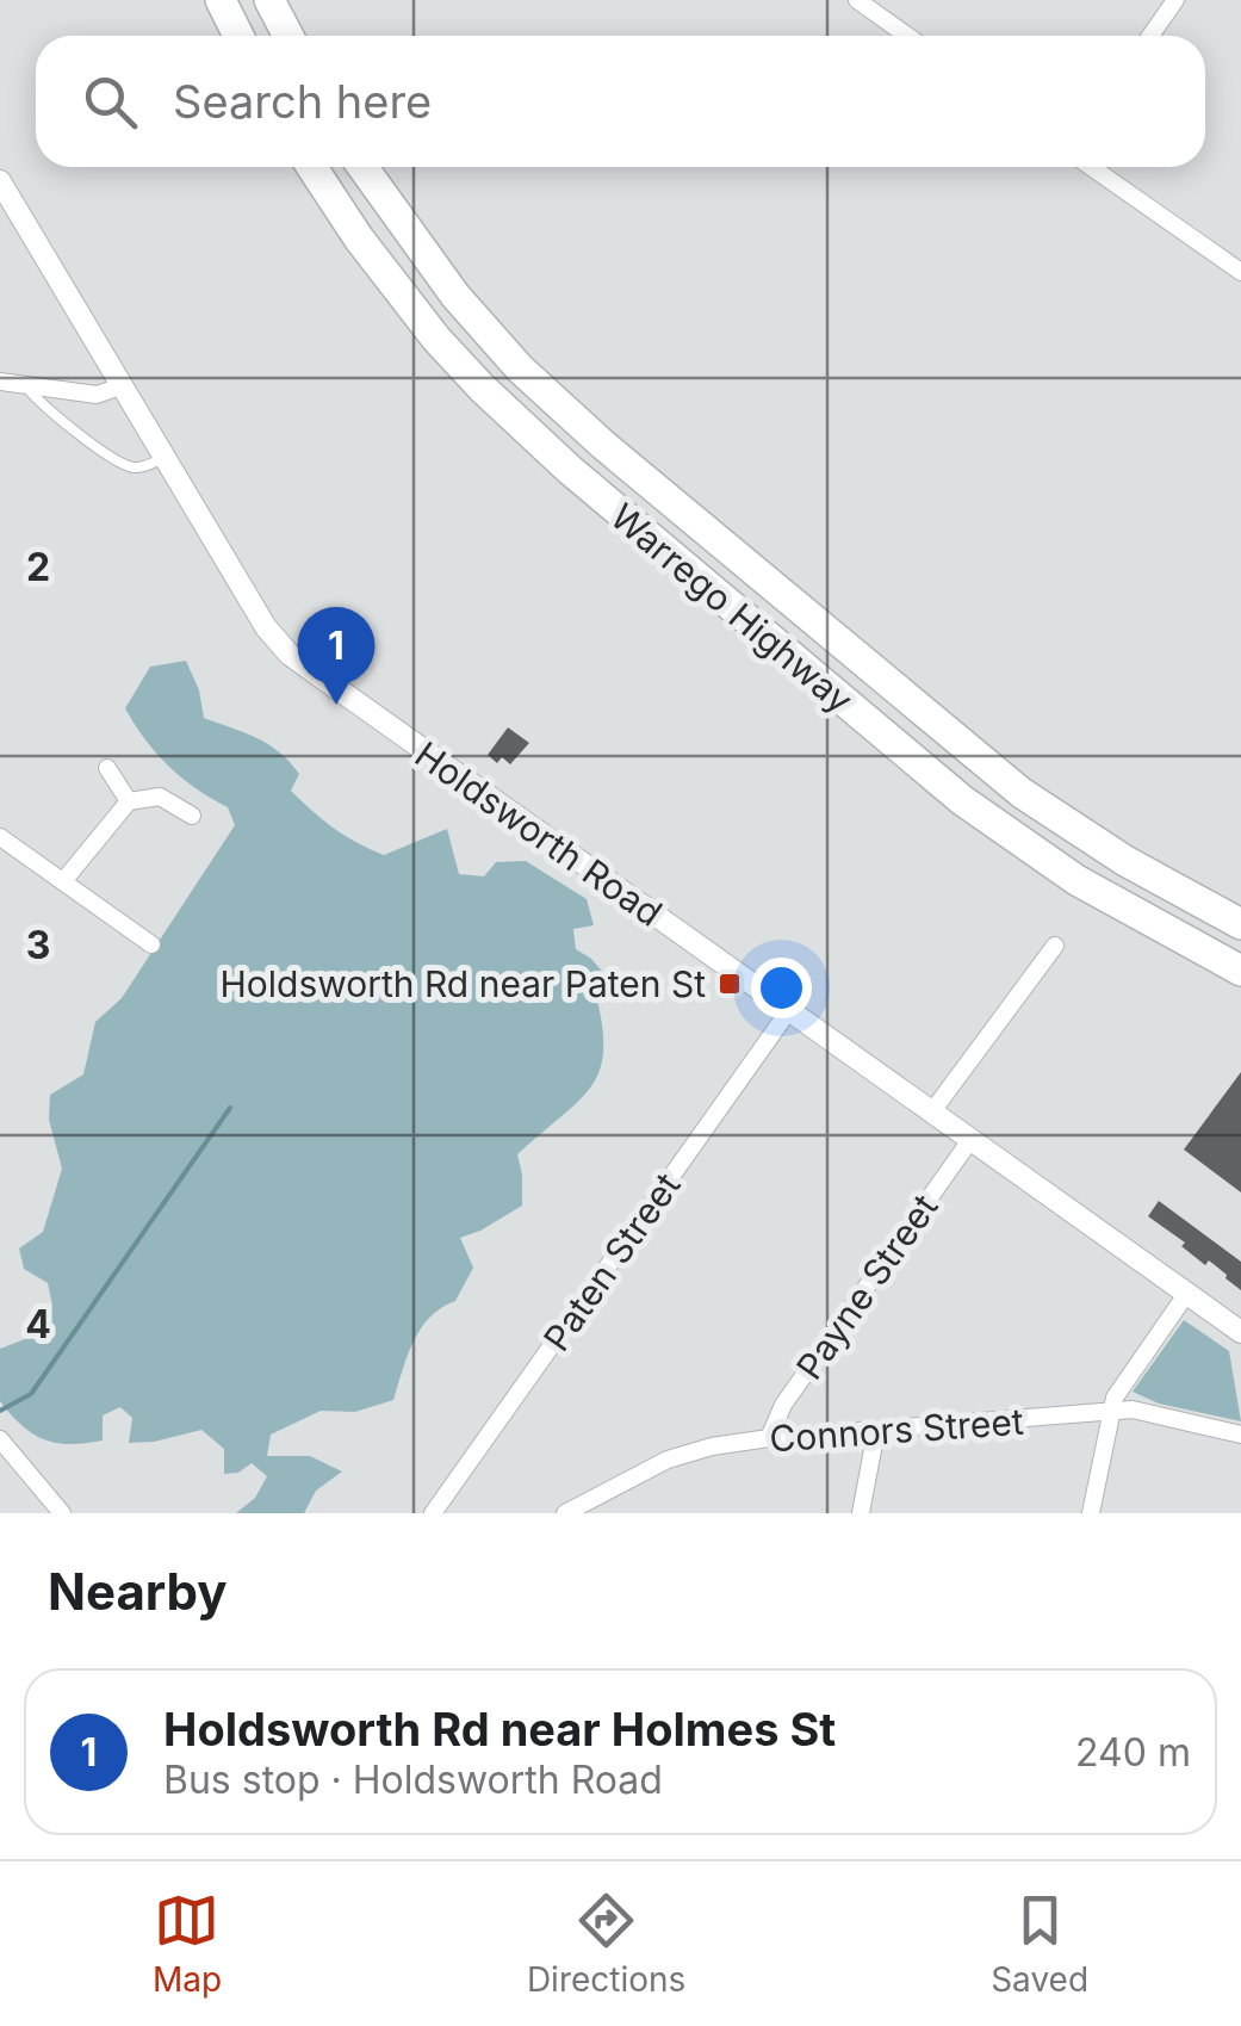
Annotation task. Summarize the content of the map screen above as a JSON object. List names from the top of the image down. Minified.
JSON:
{"streets":{"highway":["Warrego Highway"],"street":["Holdsworth Road","Paten Street","Payne Street","Connors Street"]},"crossings":[["Holdsworth Road","Paten Street"],["Holdsworth Road","Payne Street"],["Payne Street","Connors Street"]],"places":{"transit":["Holdsworth Rd near Paten St"]},"page":{"search":"Search here","pins":"1","heading":"Nearby","list":[{"mark":"1","name":"Holdsworth Rd near Holmes St","note":"Bus stop · Holdsworth Road","value":"240 m"}],"nav":["Map","Directions","Saved"]},"grid":{"rows":["2","3","4"]}}
